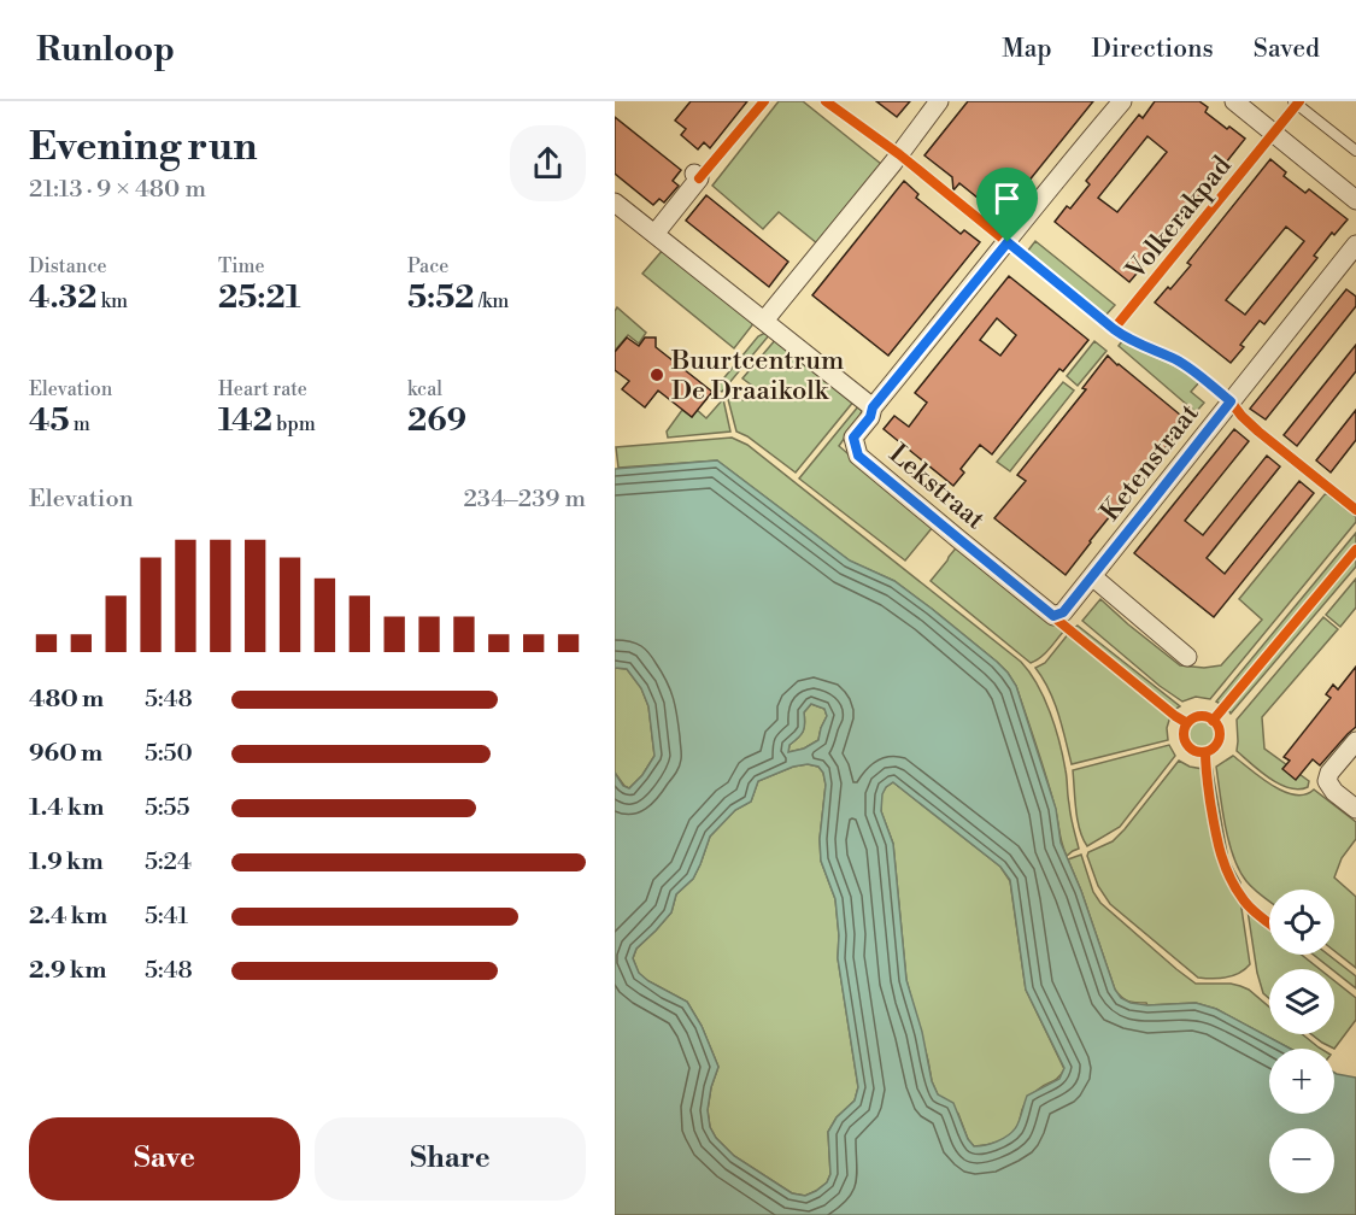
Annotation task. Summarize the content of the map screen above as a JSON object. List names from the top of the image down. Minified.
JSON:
{"streets":{"street":["Ketenstraat","Lekstraat"],"cycle path":["Volkerakpad"]},"crossings":[["Ketenstraat","Lekstraat"]],"places":["Buurtcentrum De Draaikolk"],"page":{"header":"Runloop","nav":["Map","Directions","Saved"],"heading":["Evening run","21:13 · 9 × 480 m"],"stats":[["Distance","4.32 km"],["Time","25:21"],["Pace","5:52 /km"],["Elevation","45 m"],["Heart rate","142 bpm"],["kcal","269"]],"chart":["Elevation","234–239 m"],"list":[{"name":"480 m","note":"5:48"},{"name":"960 m","note":"5:50"},{"name":"1.4 km","note":"5:55"},{"name":"1.9 km","note":"5:24"},{"name":"2.4 km","note":"5:41"},{"name":"2.9 km","note":"5:48"}],"map_buttons":["+","−"],"buttons":["Save","Share"]}}
